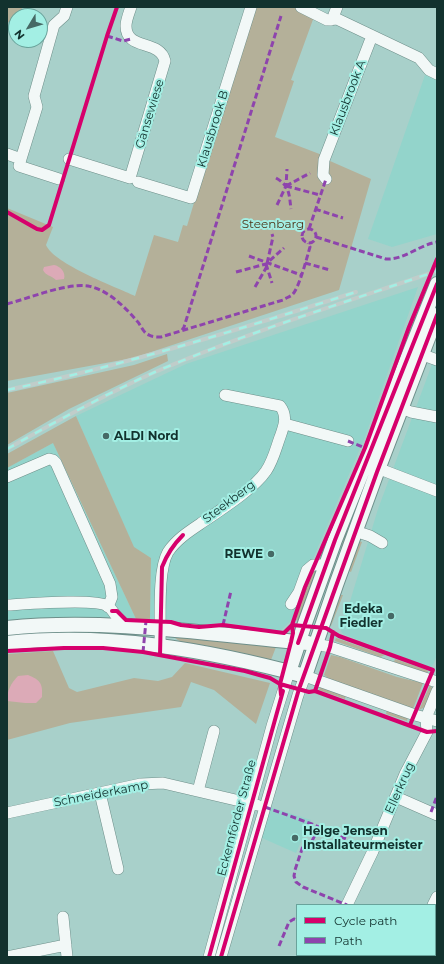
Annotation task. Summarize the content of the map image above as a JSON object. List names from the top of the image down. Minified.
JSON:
{"streets":{"main road":["Eckernförder Straße"],"street":["Klausbrook A","Gänsewiese","Klausbrook B","Steekberg","Ellerkrug","Schneiderkamp"]},"crossings":[["Schneiderkamp","Eckernförder Straße"]],"parks":["Steenbarg"],"places":["ALDI Nord","REWE","Edeka Fiedler","Helge Jensen Installateurmeister"],"legend":["Cycle path","Path"],"north":"bottom left"}
